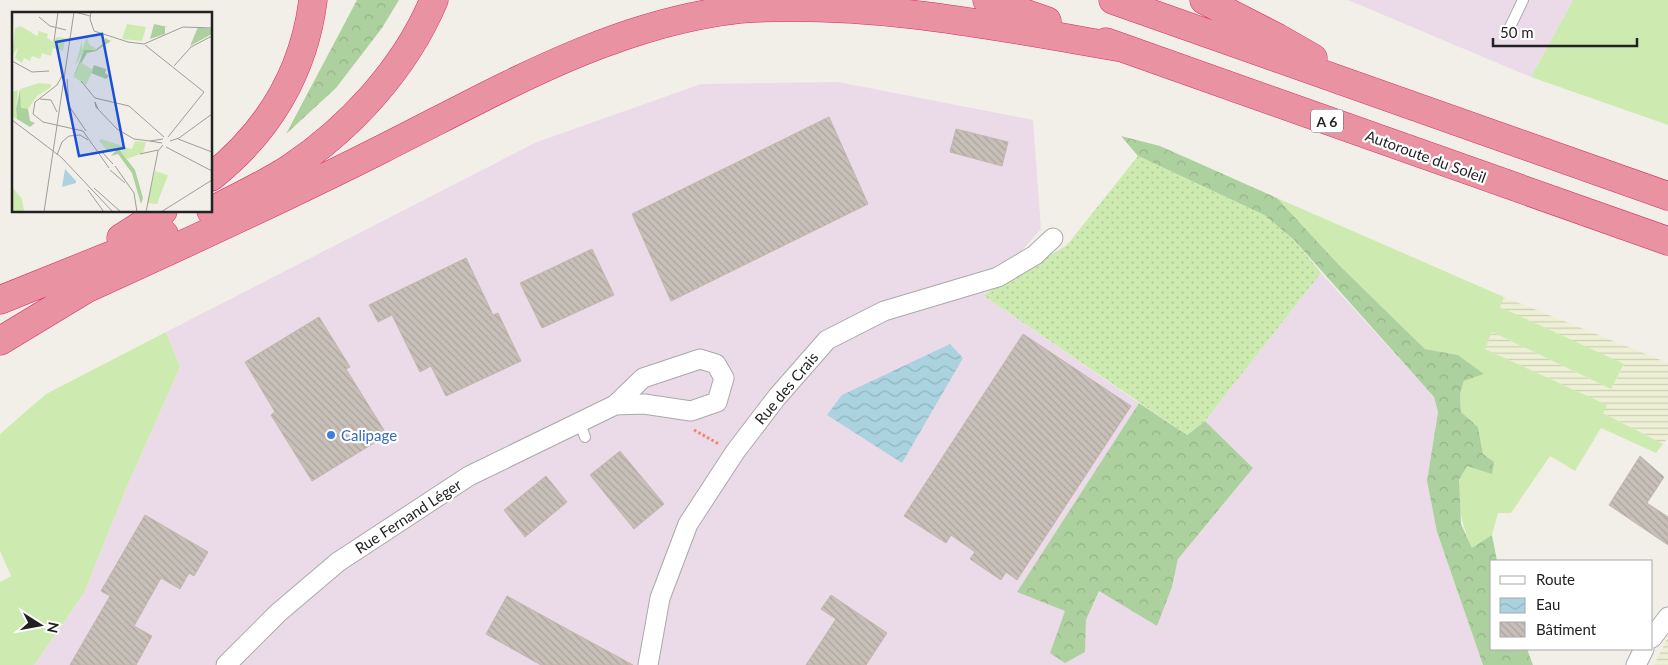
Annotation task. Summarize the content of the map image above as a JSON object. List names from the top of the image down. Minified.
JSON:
{"streets":{"highway":["A 6","Autoroute du Soleil"],"street":["Rue des Crais","Rue Fernand Léger"]},"places":["Calipage"],"legend":["Route","Eau","Bâtiment"],"scale_bar":"50 m","north":"right"}
